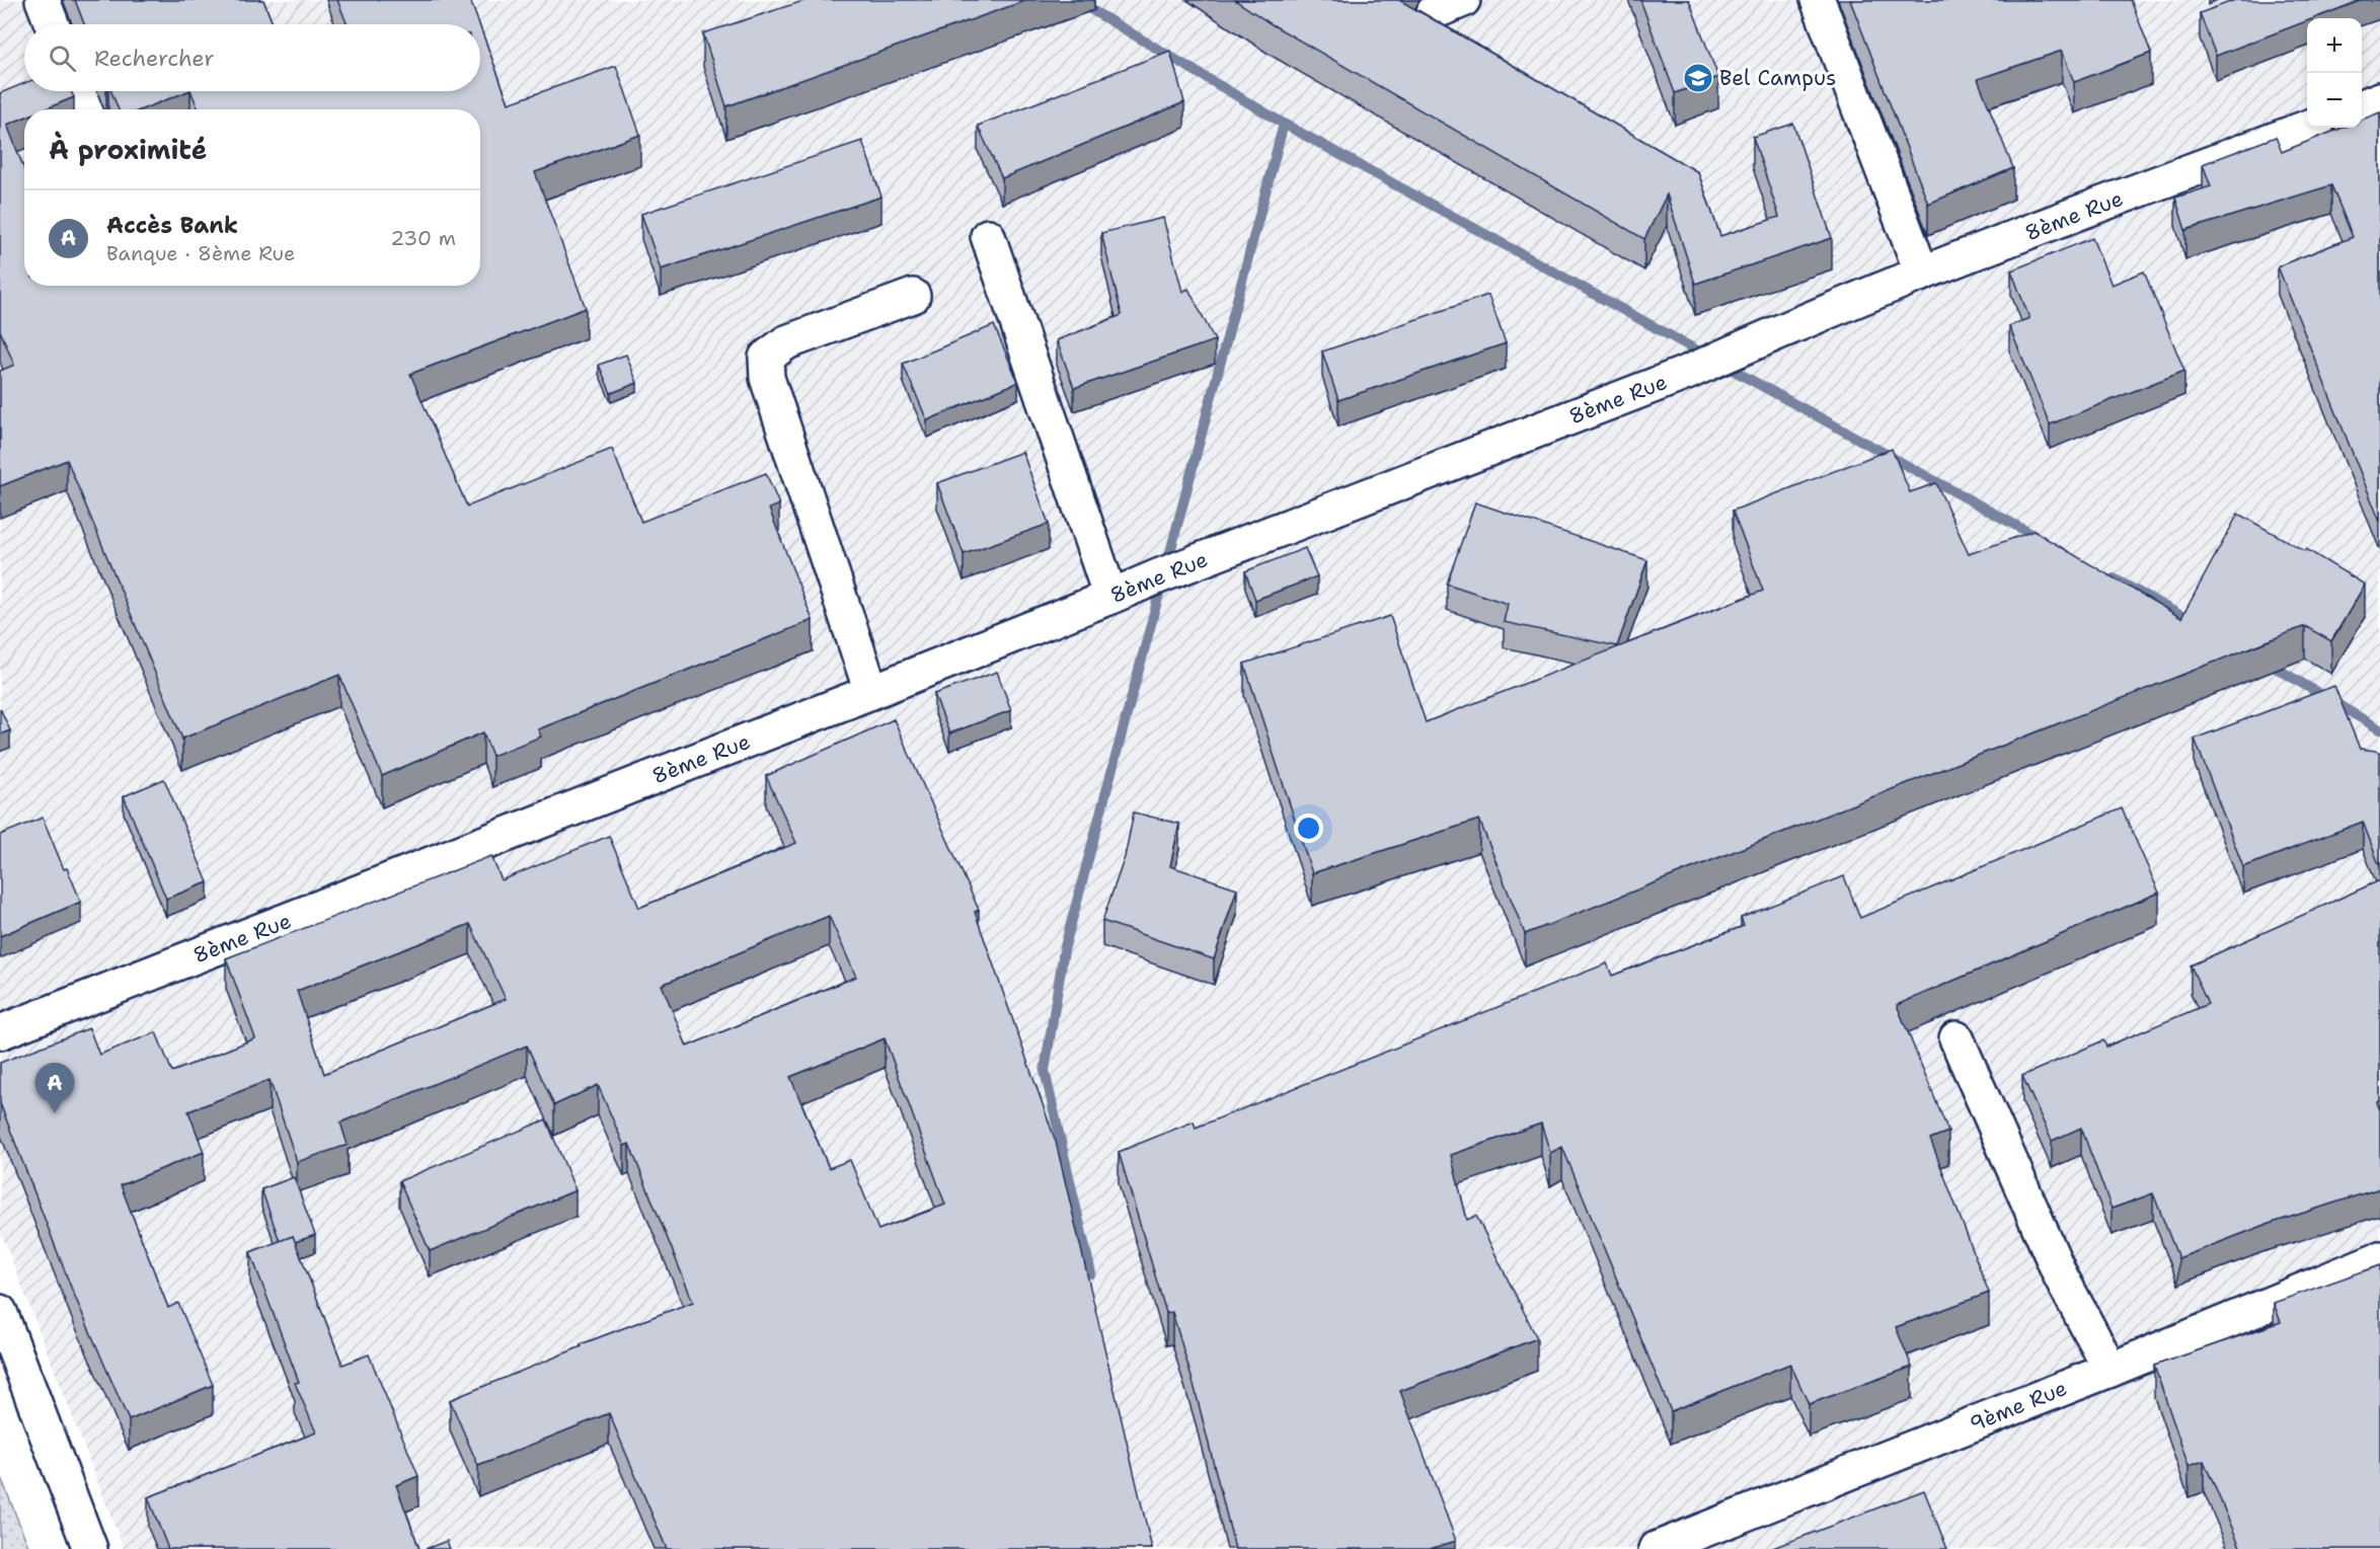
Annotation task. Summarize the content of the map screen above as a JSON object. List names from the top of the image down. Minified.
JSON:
{"streets":{"street":["8ème Rue","9ème Rue"]},"places":{"school or university":["Bel Campus"]},"page":{"map_buttons":["+","−"],"search":"Rechercher","heading":"À proximité","list":[{"mark":"A","name":"Accès Bank","note":"Banque · 8ème Rue","value":"230 m"}],"pins":"A"}}
